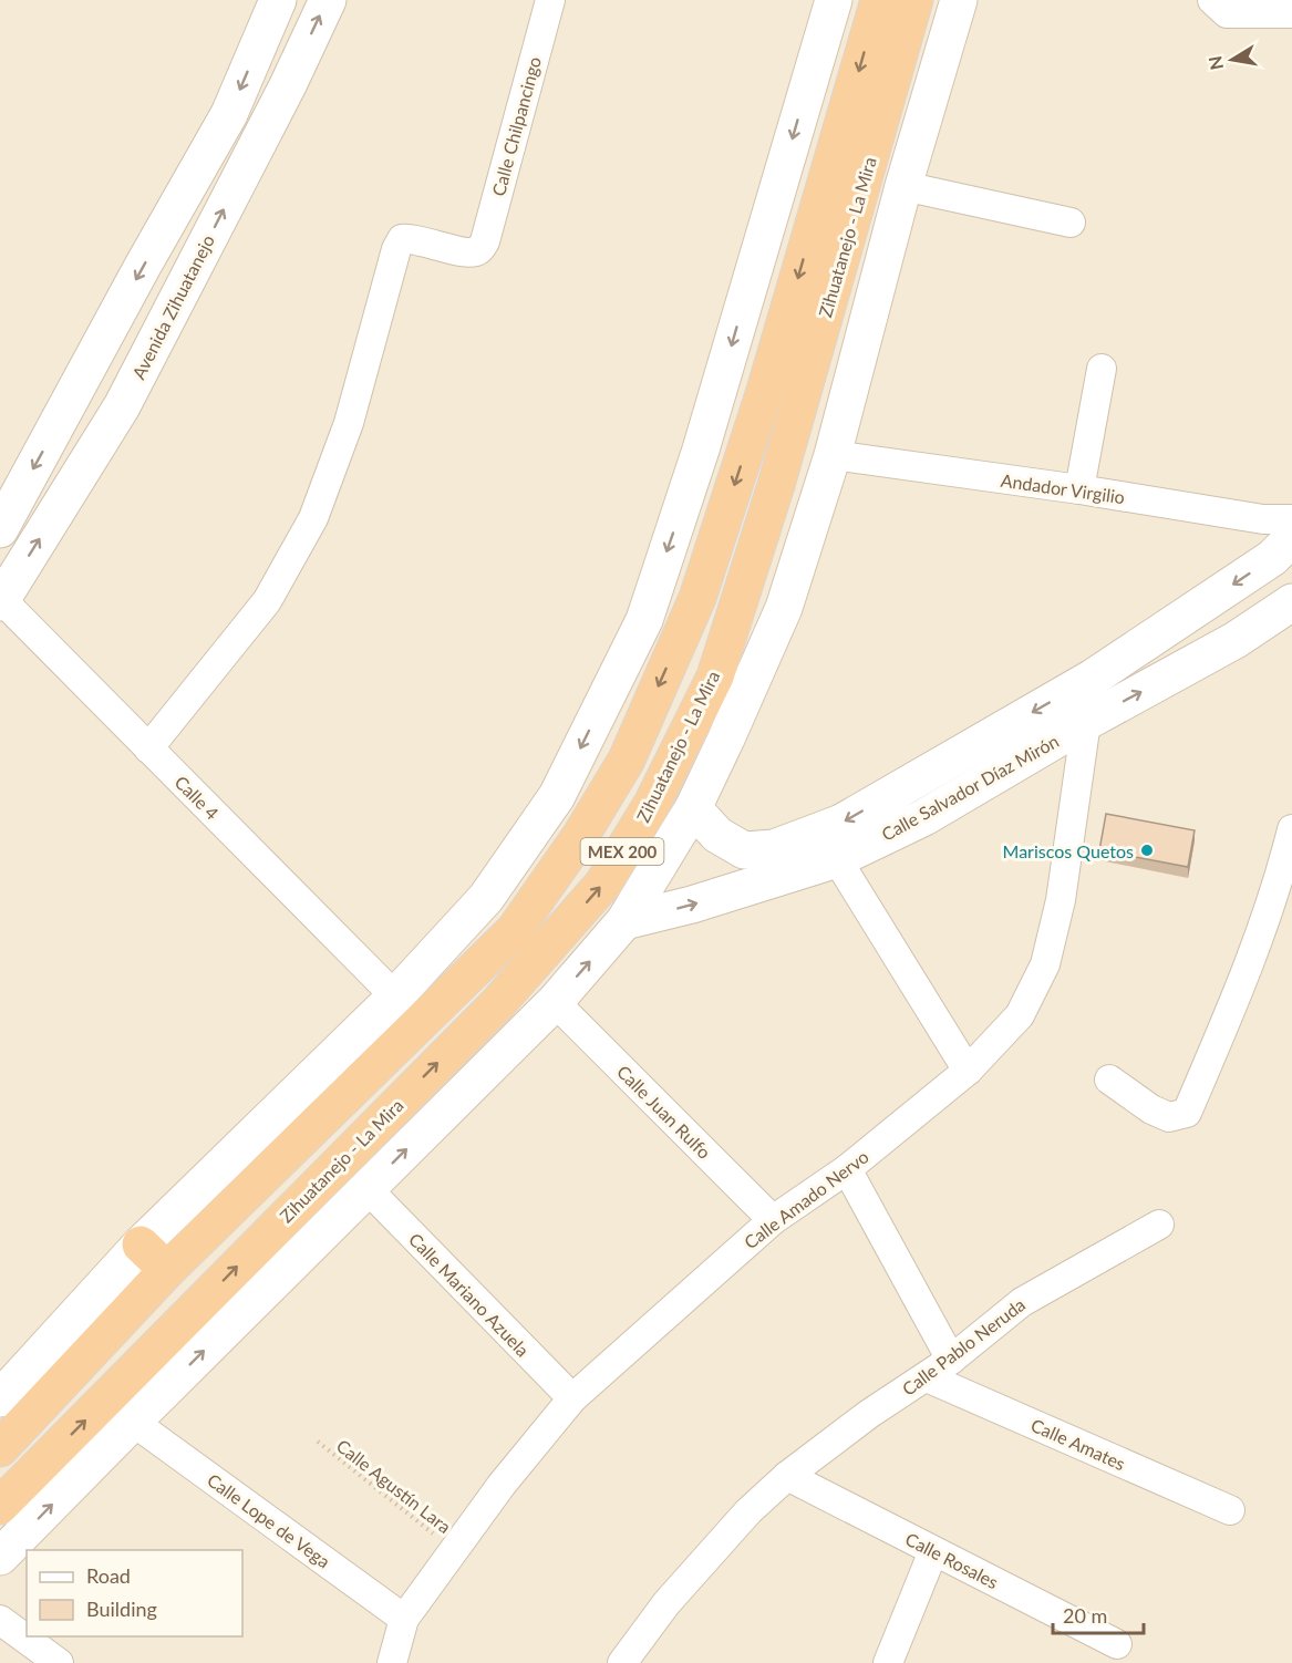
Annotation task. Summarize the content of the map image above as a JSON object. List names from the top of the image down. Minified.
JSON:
{"streets":{"highway":["Zihuatanejo - La Mira","MEX 200"],"main road":["Avenida Zihuatanejo","Calle Salvador Díaz Mirón"],"street":["Calle Chilpancingo","Andador Virgilio","Calle 4","Calle Juan Rulfo","Calle Amado Nervo","Calle Mariano Azuela","Calle Pablo Neruda","Calle Amates","Calle Lope de Vega","Calle Rosales"],"path":["Calle Agustín Lara"]},"crossings":[["Calle Chilpancingo","Calle 4"],["Avenida Zihuatanejo","Calle 4"],["Calle Salvador Díaz Mirón","Calle Amado Nervo"],["Calle Juan Rulfo","Calle Amado Nervo"],["Calle Amado Nervo","Calle Mariano Azuela"],["Calle Amado Nervo","Calle Agustín Lara"],["Calle Amado Nervo","Calle Lope de Vega"],["Calle Pablo Neruda","Calle Amates"],["Calle Pablo Neruda","Calle Rosales"]],"places":["Mariscos Quetos"],"legend":["Road","Building"],"scale_bar":"20 m","north":"left"}
